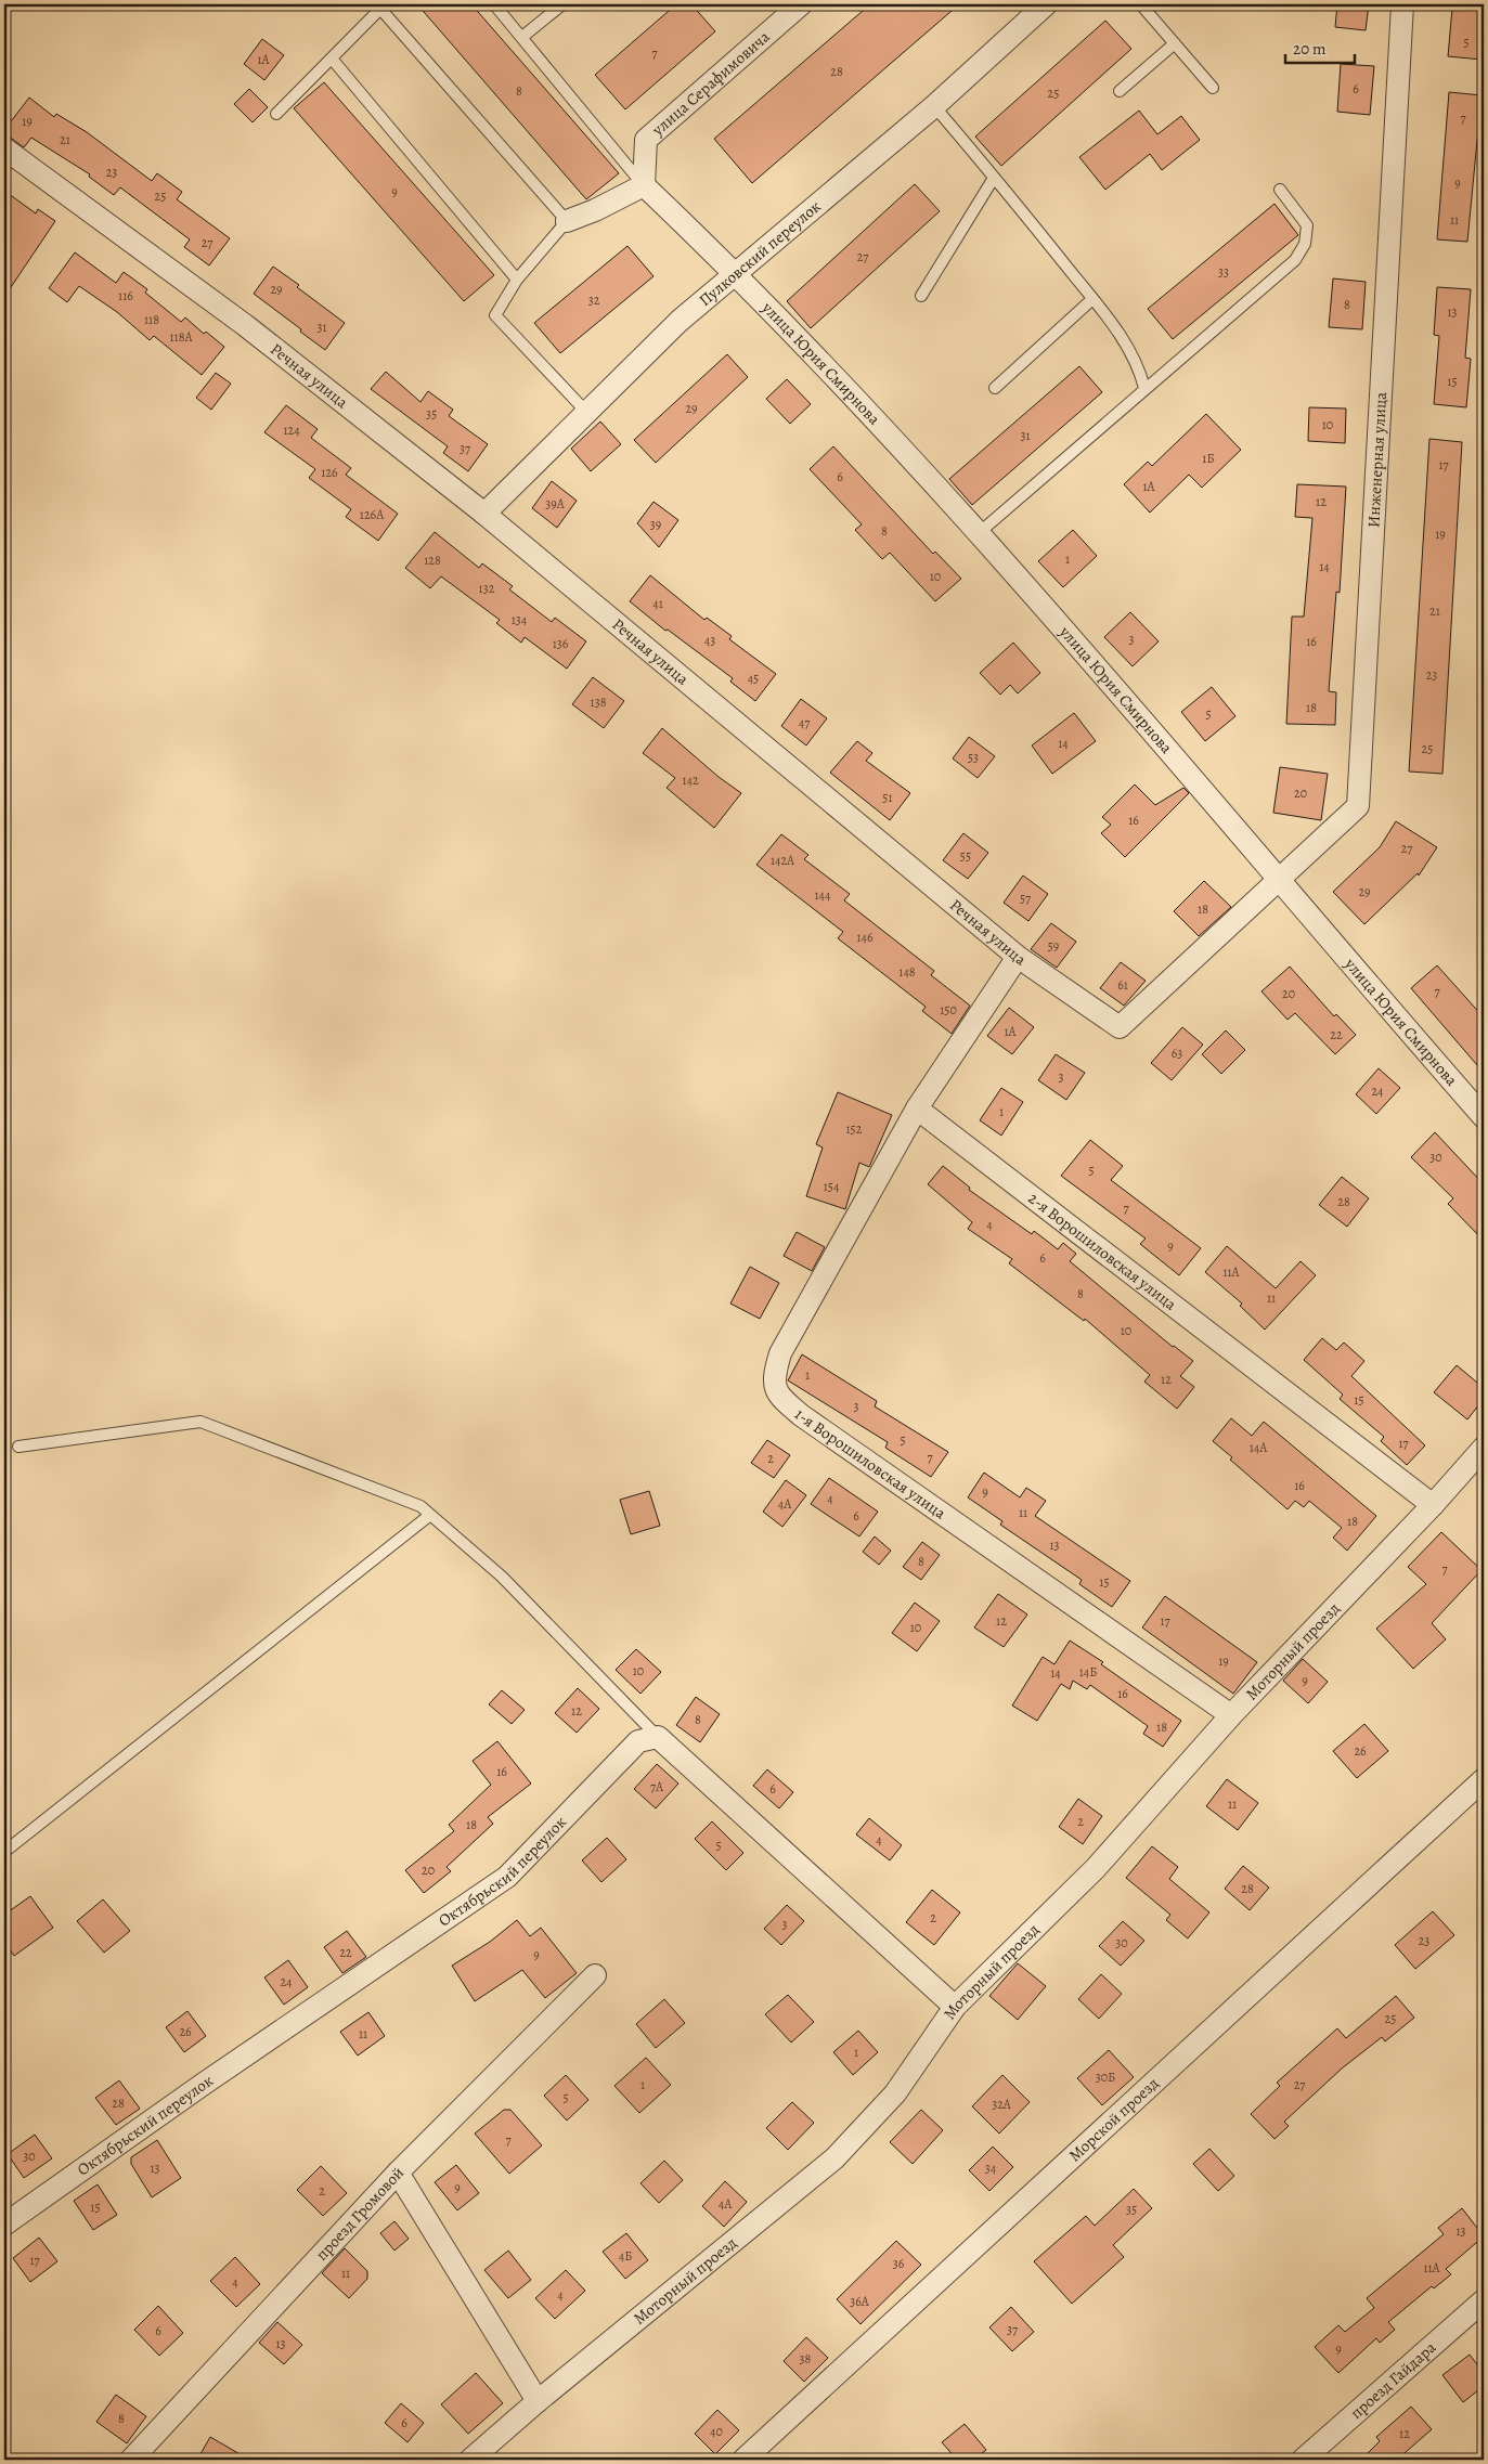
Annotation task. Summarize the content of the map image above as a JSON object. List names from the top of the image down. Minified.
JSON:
{"streets":{"street":["улица Серафимовича","Пулковский переулок","улица Юрия Смирнова","Речная улица","Инженерная улица","2-я Ворошиловская улица","1-я Ворошиловская улица","Моторный проезд","Октябрьский переулок","Морской проезд","проезд Громовой","проезд Гайдара"]},"crossings":[["улица Серафимовича","улица Юрия Смирнова"],["Пулковский переулок","улица Юрия Смирнова"],["Пулковский переулок","Речная улица"],["улица Юрия Смирнова","Речная улица"],["улица Юрия Смирнова","Инженерная улица"],["Речная улица","Инженерная улица"],["2-я Ворошиловская улица","1-я Ворошиловская улица"],["2-я Ворошиловская улица","Моторный проезд"],["1-я Ворошиловская улица","Моторный проезд"]],"house_numbers":["5","7","1А","28","6","8","25","7","19","21","23","9","9","25","11","27","27","33","29","116","32","8","13","118","31","118А","15","29","35","10","124","31","37","1Б","17","126","6","1А","12","39А","126А","39","8","19","1","128","14","10","132","41","21","134","3","43","16","136","23","45","138","18","5","47","14","25","53","142","20","51","16","27","55","142А","29","144","57","18","146","59","148","61","7","20","150","1А","22","63","3","24","1","152","30","5","154","28","7","4","9","6","11А","8","11","10","1","12","15","3","5","17","14А","7","2","16","9","4","4А","11","6","18","13","8","7","15","12","17","10","19","10","14Б","14","9","16","12","8","18","26","16","7А","6","11","2","18","4","5","20","28","2","3","23","30","22","9","24","25","26","11","1","30Б","1","27","5","28","32А","7","30","13","34","9","2","4А","15","35","13","4Б","17","36","11А","11","4","4","36А","37","6","13","9","38","8","6","40","12"],"scale_bar":"20 m"}
